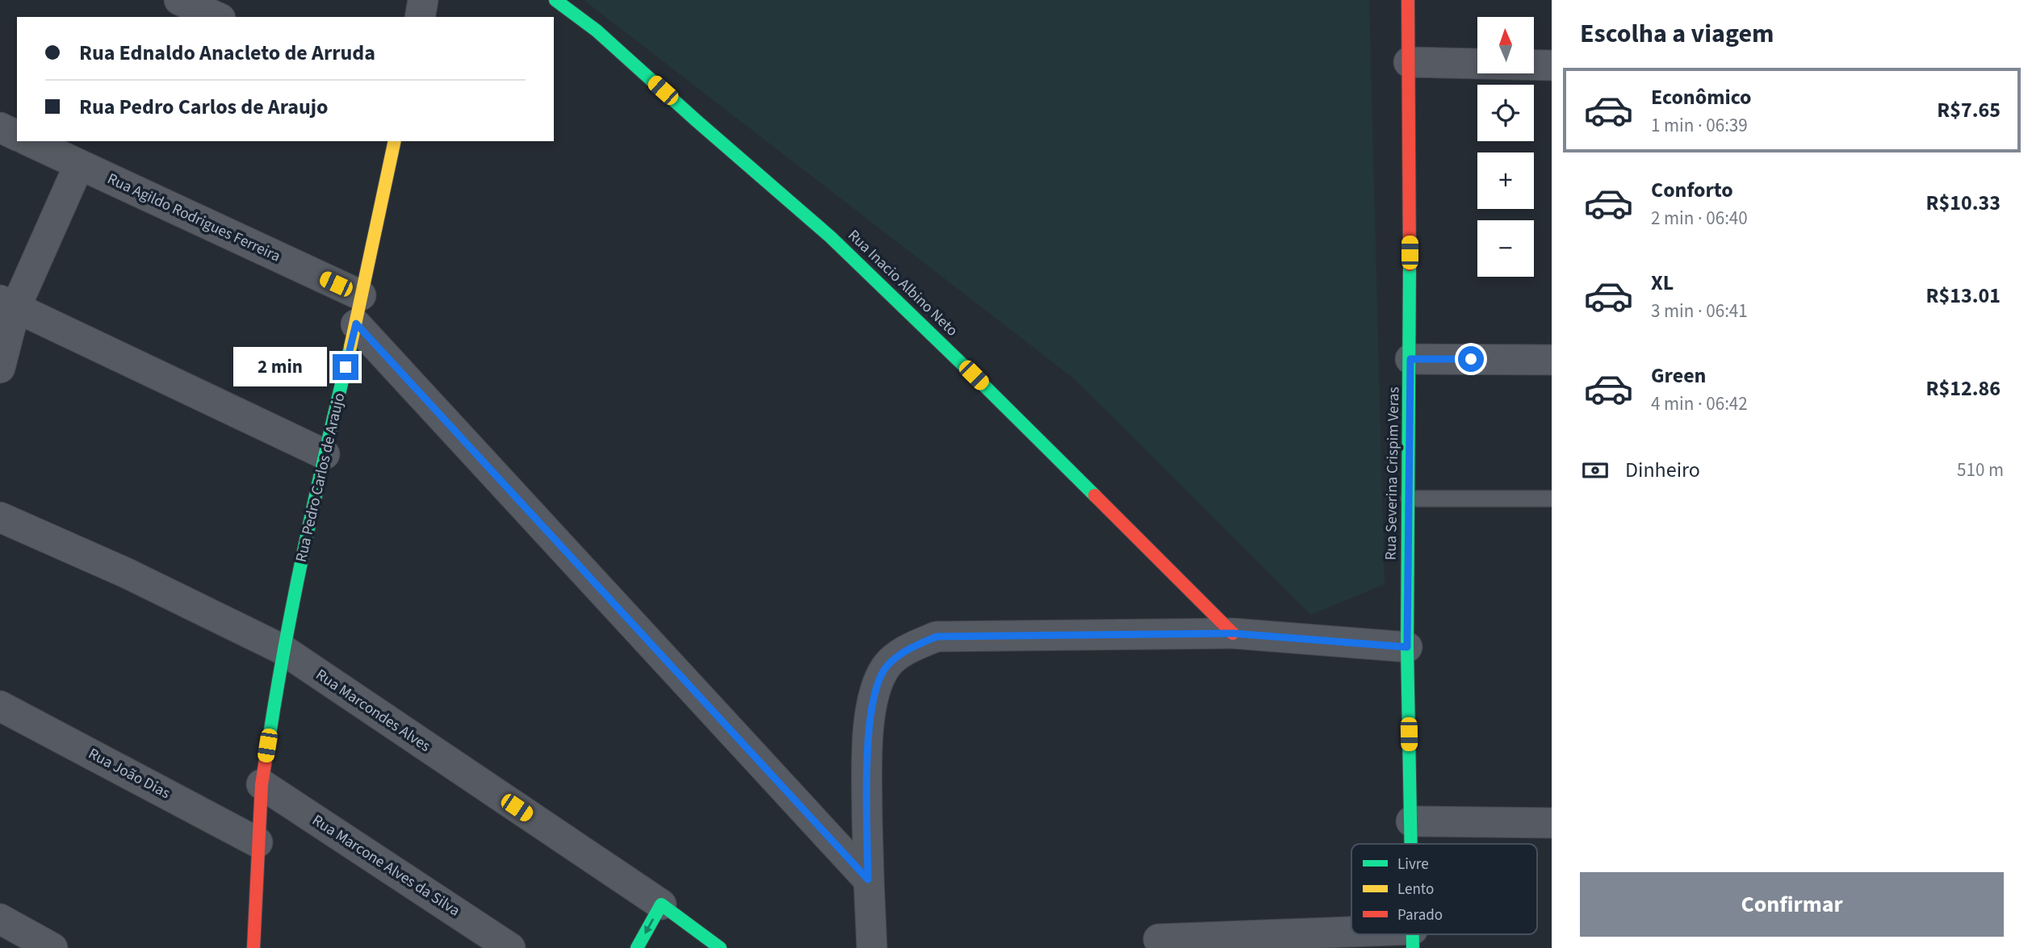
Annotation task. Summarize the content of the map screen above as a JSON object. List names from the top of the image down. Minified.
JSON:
{"streets":{"street":["Rua Agildo Rodrigues Ferreira","Rua Inacio Albino Neto","Rua Severina Crispim Veras","Rua Pedro Carlos de Araujo","Rua Marcondes Alves","Rua João Dias","Rua Marcone Alves da Silva"]},"crossings":[["Rua Agildo Rodrigues Ferreira","Rua Pedro Carlos de Araujo"],["Rua Pedro Carlos de Araujo","Rua Marcondes Alves"],["Rua Pedro Carlos de Araujo","Rua João Dias"],["Rua Pedro Carlos de Araujo","Rua Marcone Alves da Silva"]],"legend":["Livre","Lento","Parado"],"north":"top","page":{"heading":"Escolha a viagem","map_buttons":["+","−"],"banner":["Rua Ednaldo Anacleto de Arruda","Rua Pedro Carlos de Araujo"],"list":[{"name":"Econômico","note":"1 min · 06:39","value":"R$7.65"},{"name":"Conforto","note":"2 min · 06:40","value":"R$10.33"},{"name":"XL","note":"3 min · 06:41","value":"R$13.01"},{"name":"Green","note":"4 min · 06:42","value":"R$12.86"}],"bubble":"2 min","pay":["Dinheiro","510 m"],"buttons":"Confirmar"}}
